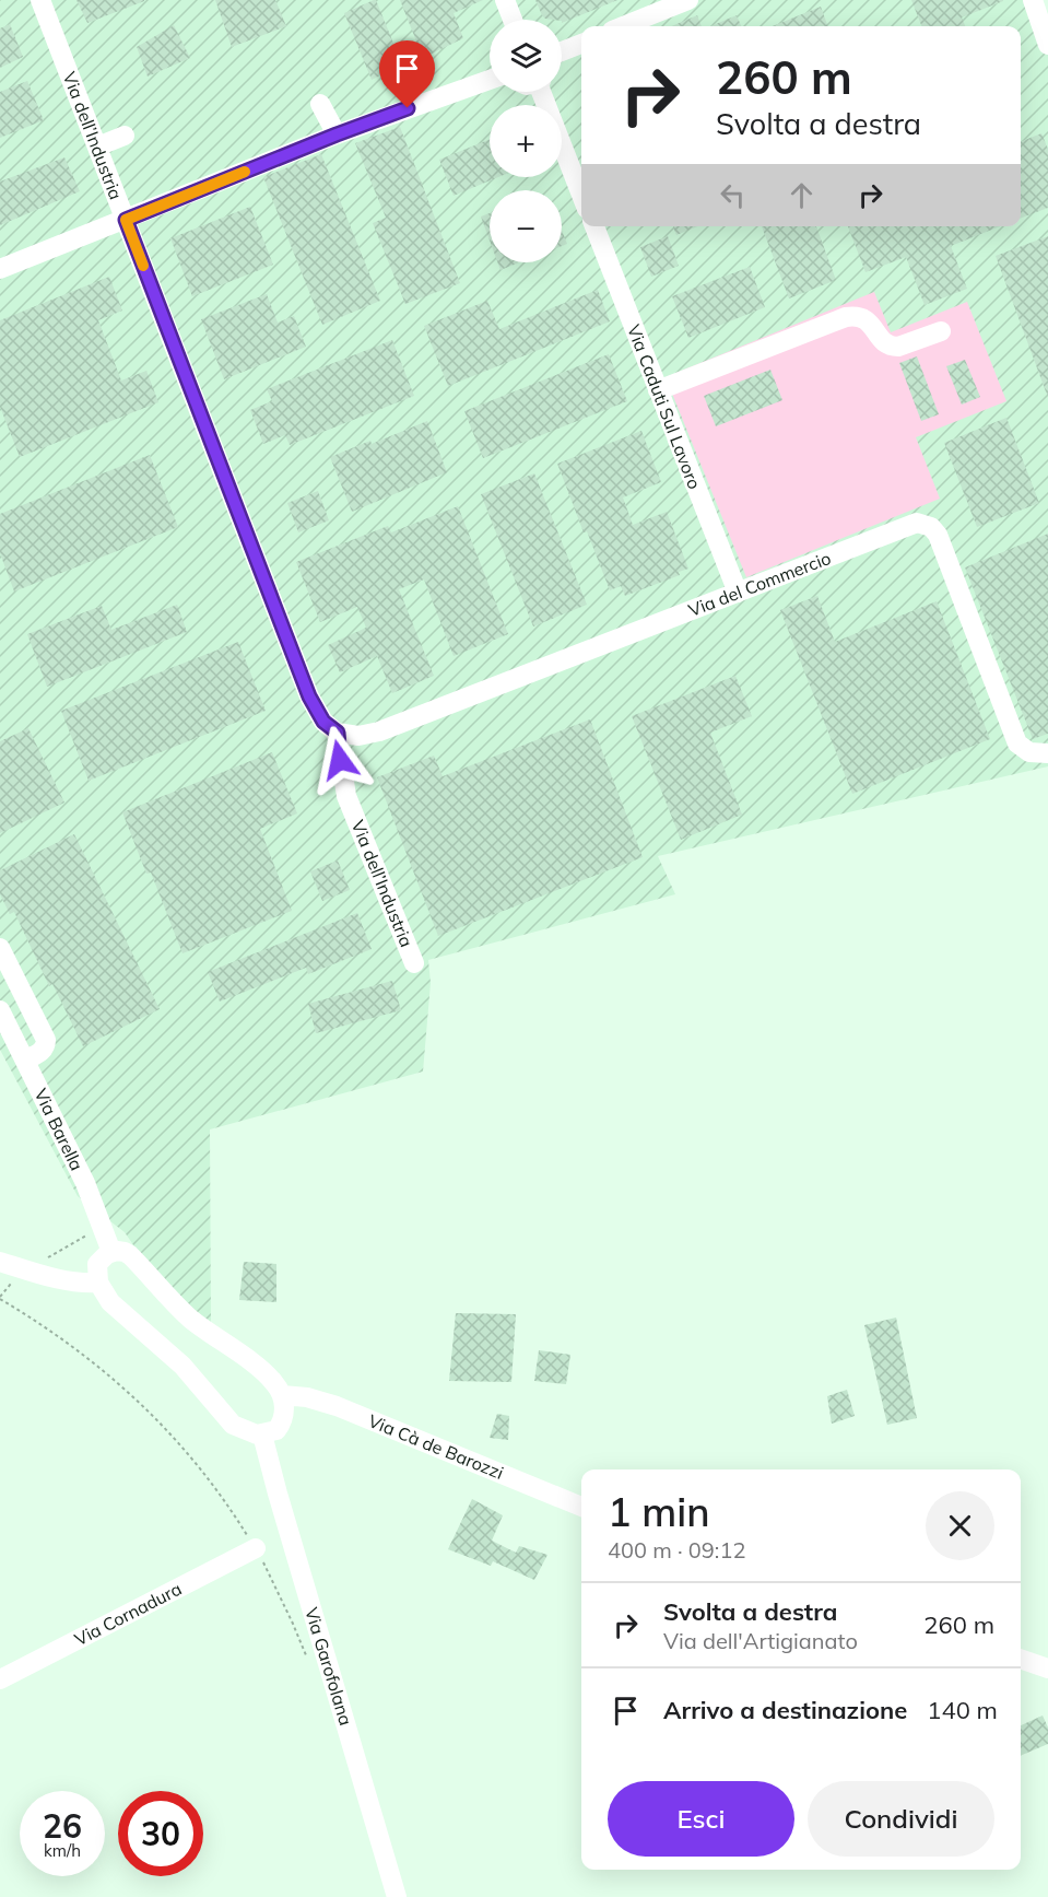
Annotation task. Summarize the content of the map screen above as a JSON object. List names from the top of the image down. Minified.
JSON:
{"streets":{"street":["Via dell’Industria","Via Caduti Sul Lavoro","Via del Commercio","Via Barella","Via Cà de Barozzi","Via Cornadura","Via Garofolana"]},"crossings":[["Via dell’Industria","Via del Commercio"],["Via Caduti Sul Lavoro","Via del Commercio"]],"page":{"map_buttons":["+","−"],"turn":["260 m","Svolta a destra"],"heading":["1 min","400 m · 09:12"],"list":[{"name":"Svolta a destra","note":"Via dell'Artigianato","value":"260 m"},{"name":"Arrivo a destinazione","value":"140 m"}],"buttons":["Esci","Condividi"],"speed":"26 km/h","limit":"30"}}
